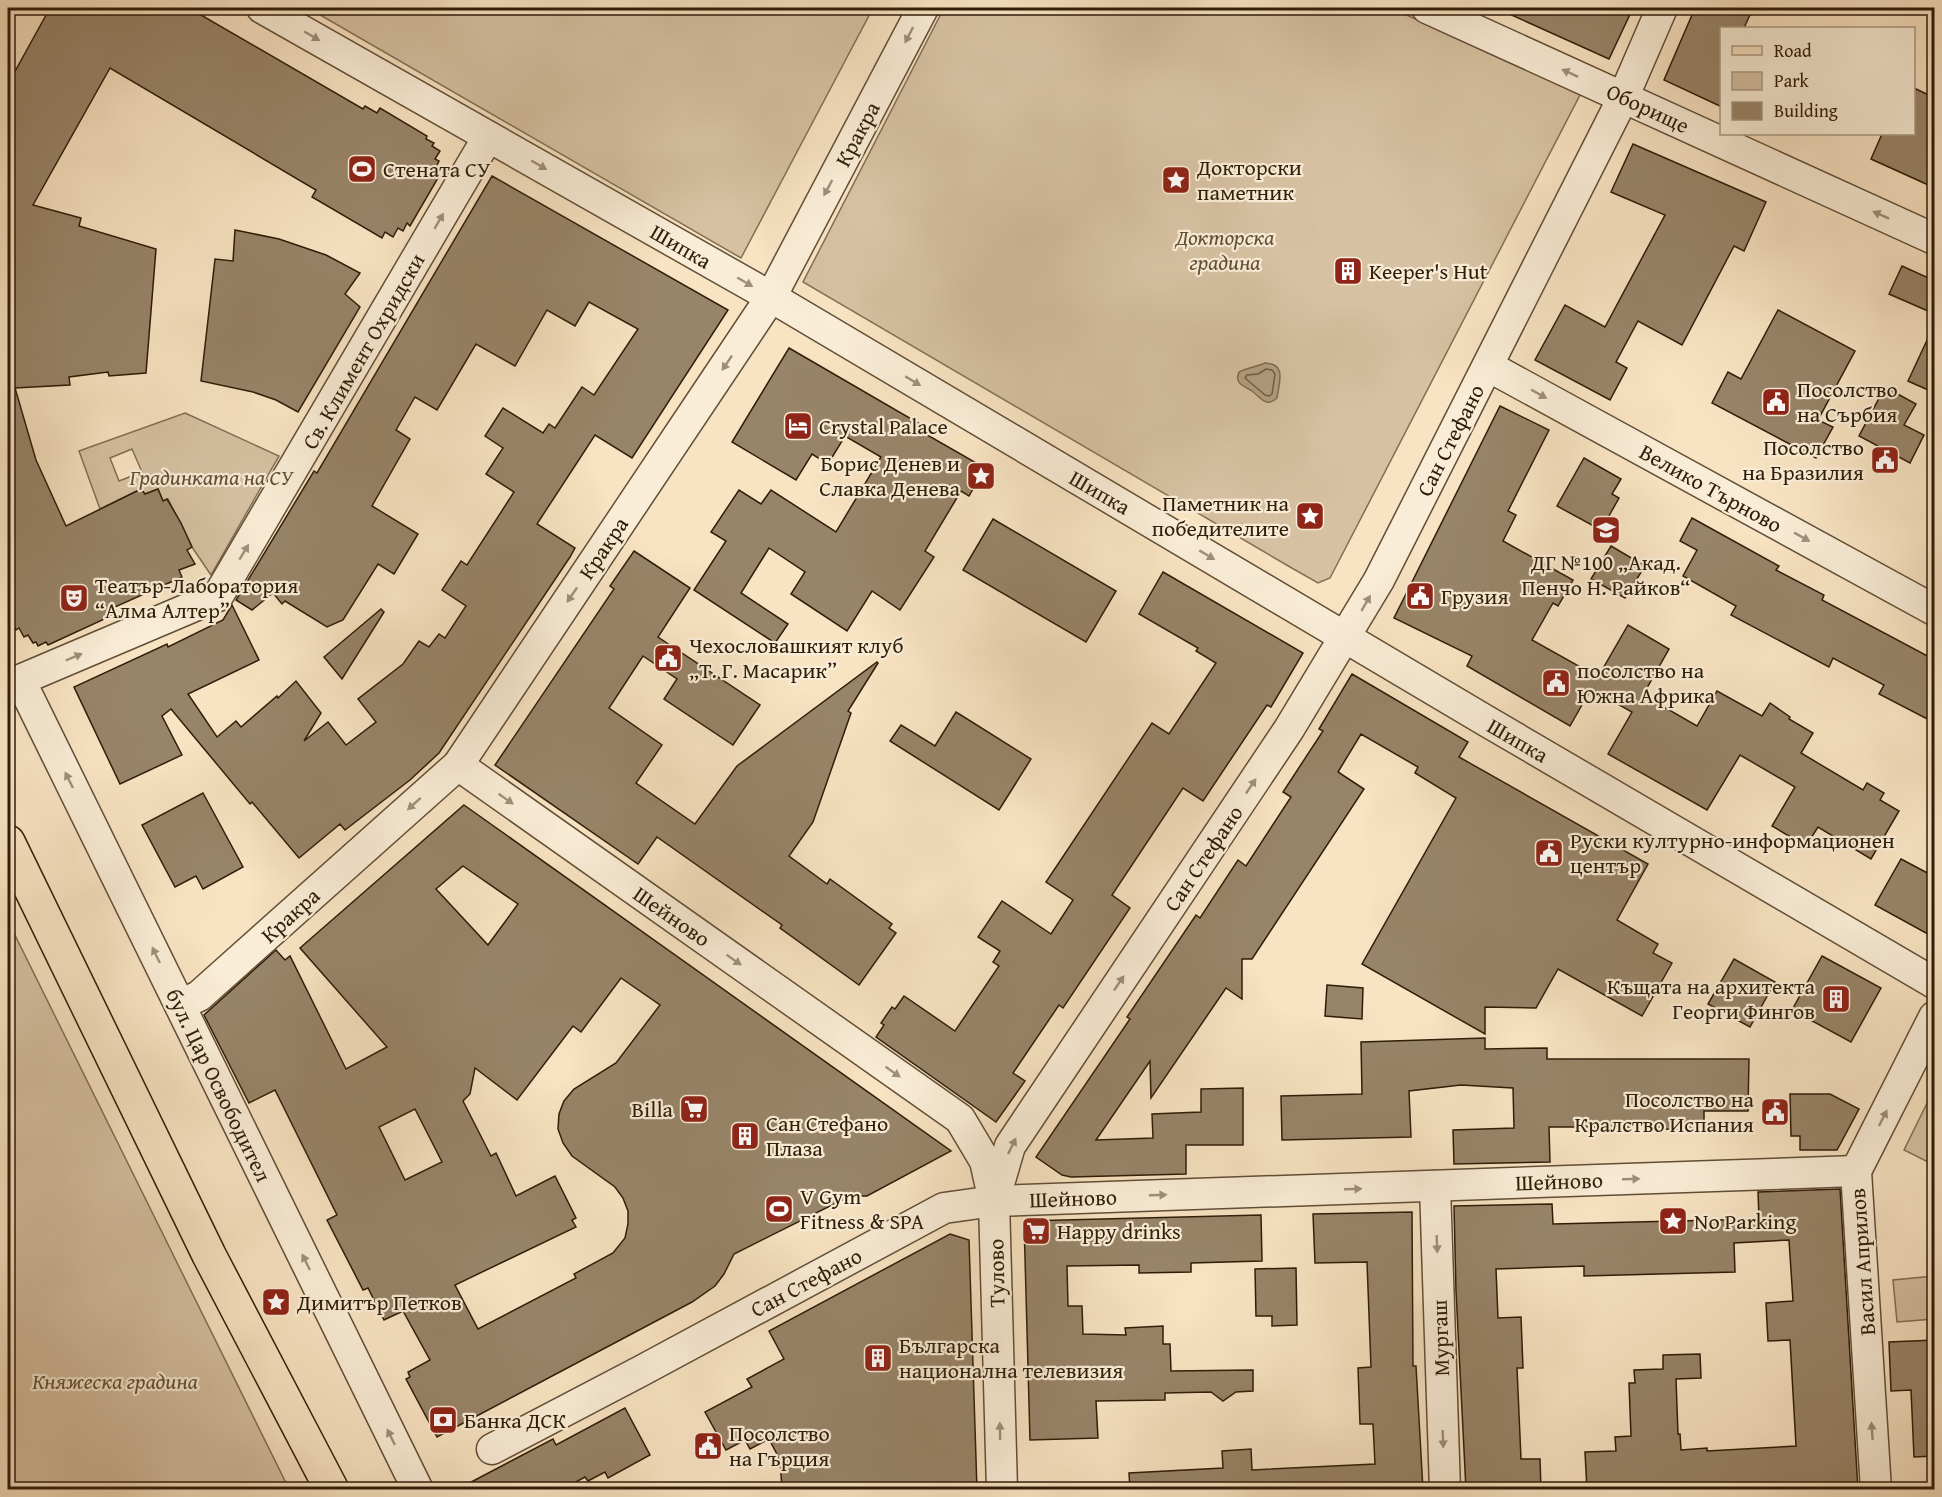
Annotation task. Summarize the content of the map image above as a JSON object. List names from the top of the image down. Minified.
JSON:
{"streets":{"street":["Оборище","Кракра","Шипка","Св. Климент Охридски","Сан Стефано","Велико Търново","Шейново","бул. Цар Освободител","Васил Априлов","Тулово","Мургаш"]},"crossings":[["Оборище","Сан Стефано"],["Кракра","Шипка"],["Кракра","Шейново"],["Кракра","бул. Цар Освободител"],["Шипка","Св. Климент Охридски"],["Шипка","Сан Стефано"],["Св. Климент Охридски","бул. Цар Освободител"],["Сан Стефано","Велико Търново"],["Сан Стефано","Шейново"],["Сан Стефано","Тулово"],["Шейново","Васил Априлов"],["Шейново","Тулово"],["Шейново","Мургаш"]],"one_way":["Оборище","Кракра","Шипка","Св. Климент Охридски","Сан Стефано","Велико Търново","Шейново","бул. Цар Освободител","Васил Априлов","Тулово","Мургаш"],"parks":["Докторска градина","Градинката на СУ","Княжеска градина"],"places":{"sports":["Стената СУ","V Gym Fitness & SPA"],"place":["Докторски паметник","Борис Денев и Славка Денева","Паметник на победителите","No Parking","Димитър Петков"],"building":["Keeper's Hut","Къщата на архитекта Георги Фингов","Сан Стефано Плаза","Българска национална телевизия"],"public building":["Посолство на Сърбия","Посолство на Бразилия","Грузия","Чехословашкият клуб „Т. Г. Масарик”","посолство на Южна Африка","Руски културно-информационен център","Посолство на Кралство Испания","Посолство на Гърция"],"hotel":["Crystal Palace"],"school or university":["ДГ №100 „Акад. Пенчо Н. Райков“"],"theatre":["Театър-Лаборатория “Алма Алтер”"],"supermarket":["Billa","Happy drinks"],"bank":["Банка ДСК"]},"legend":["Road","Park","Building"]}
